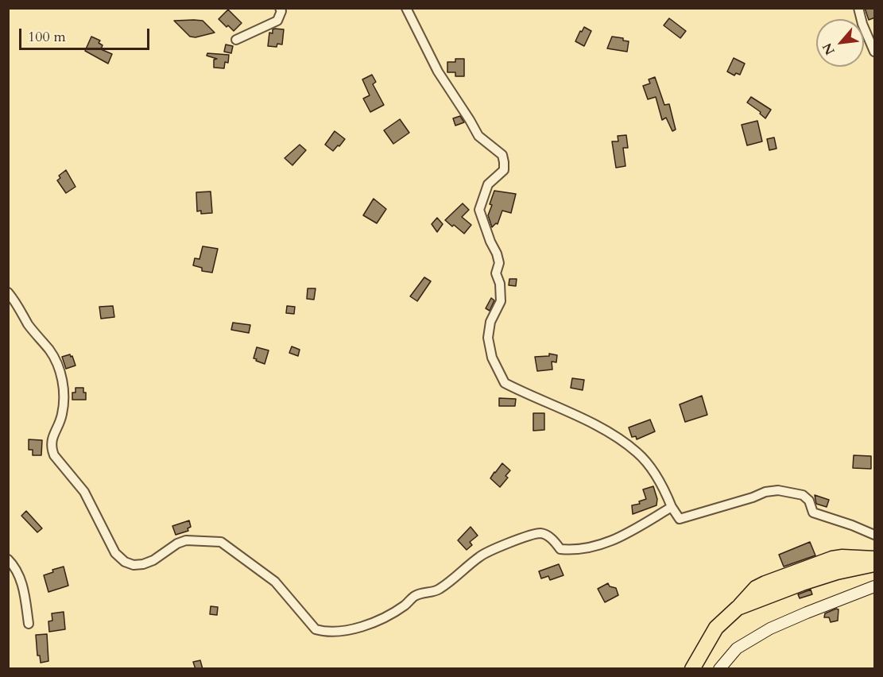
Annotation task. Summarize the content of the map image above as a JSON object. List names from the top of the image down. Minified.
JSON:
{"scale_bar":"100 m","north":"bottom left"}
